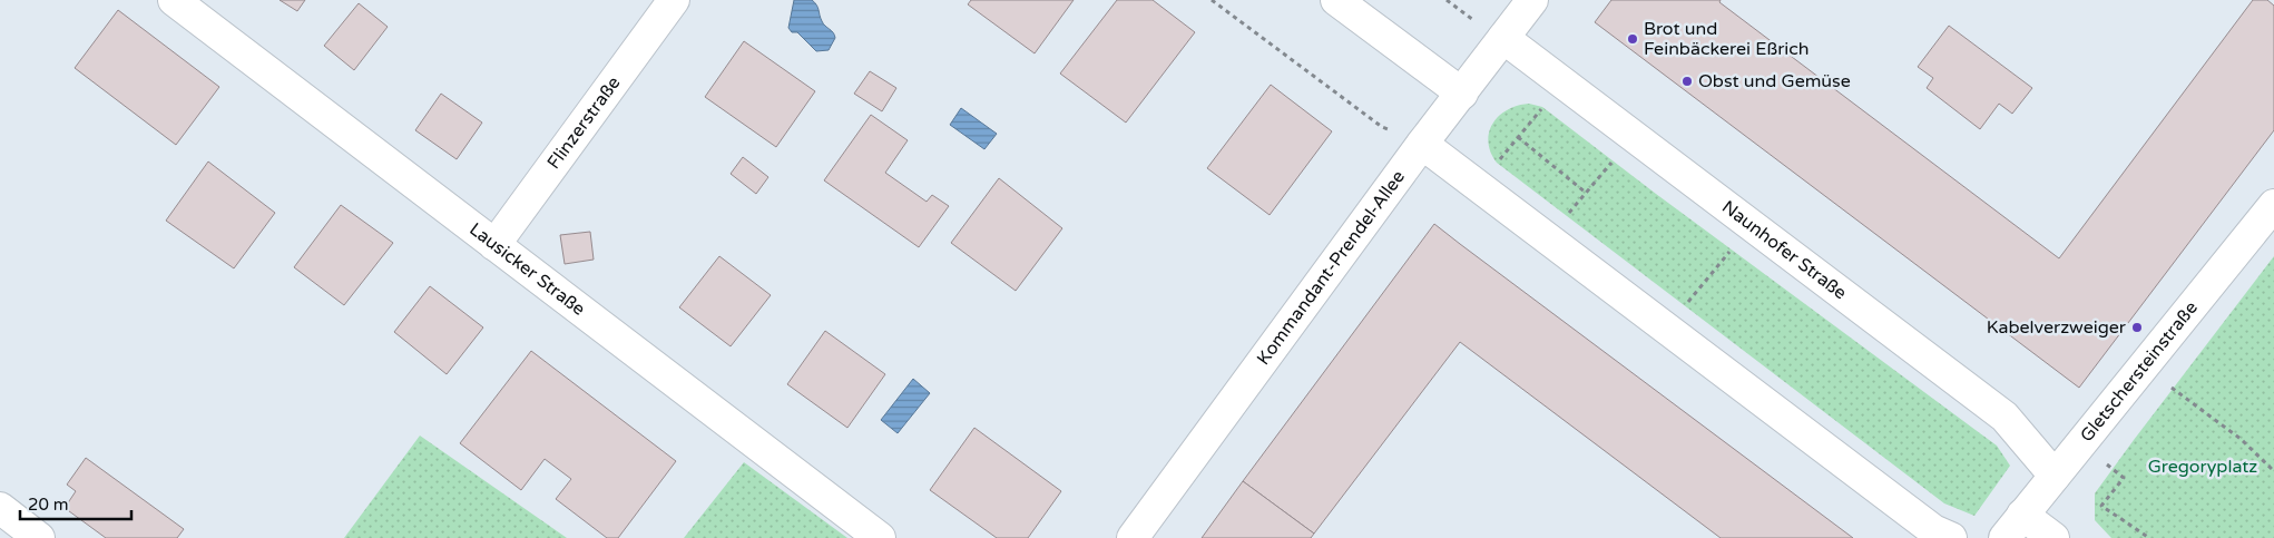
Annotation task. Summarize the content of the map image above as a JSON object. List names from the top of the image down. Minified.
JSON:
{"streets":{"street":["Flinzerstraße","Naunhofer Straße","Kommandant-Prendel-Allee","Lausicker Straße","Gletschersteinstraße"]},"crossings":[["Flinzerstraße","Lausicker Straße"],["Naunhofer Straße","Kommandant-Prendel-Allee"],["Naunhofer Straße","Gletschersteinstraße"]],"parks":["Gregoryplatz"],"places":["Brot und Feinbäckerei Eßrich","Obst und Gemüse","Kabelverzweiger"],"scale_bar":"20 m"}
